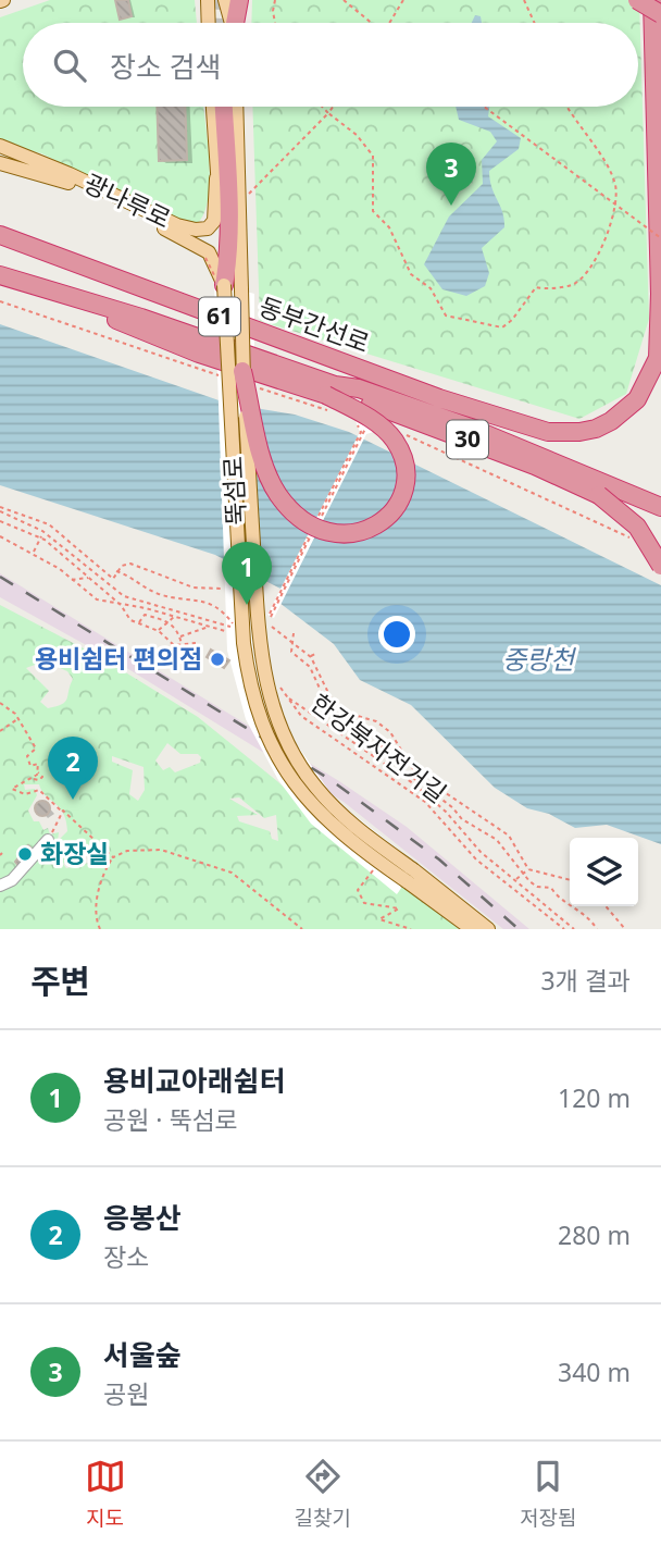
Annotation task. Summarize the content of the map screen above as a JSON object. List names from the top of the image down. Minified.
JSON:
{"streets":{"highway":["61","동부간선로","30"],"main road":["광나루로","뚝섬로"],"path":["한강북자전거길"]},"crossings":[["광나루로","뚝섬로"],["61","동부간선로"]],"water":["중랑천"],"places":["용비쉼터 편의점","화장실"],"page":{"search":"장소 검색","pins":["3","1","2"],"heading":["주변","3개 결과"],"list":[{"mark":"1","name":"용비교아래쉼터","note":"공원 · 뚝섬로","value":"120 m"},{"mark":"2","name":"응봉산","note":"장소","value":"280 m"},{"mark":"3","name":"서울숲","note":"공원","value":"340 m"}],"nav":["지도","길찾기","저장됨"]}}
